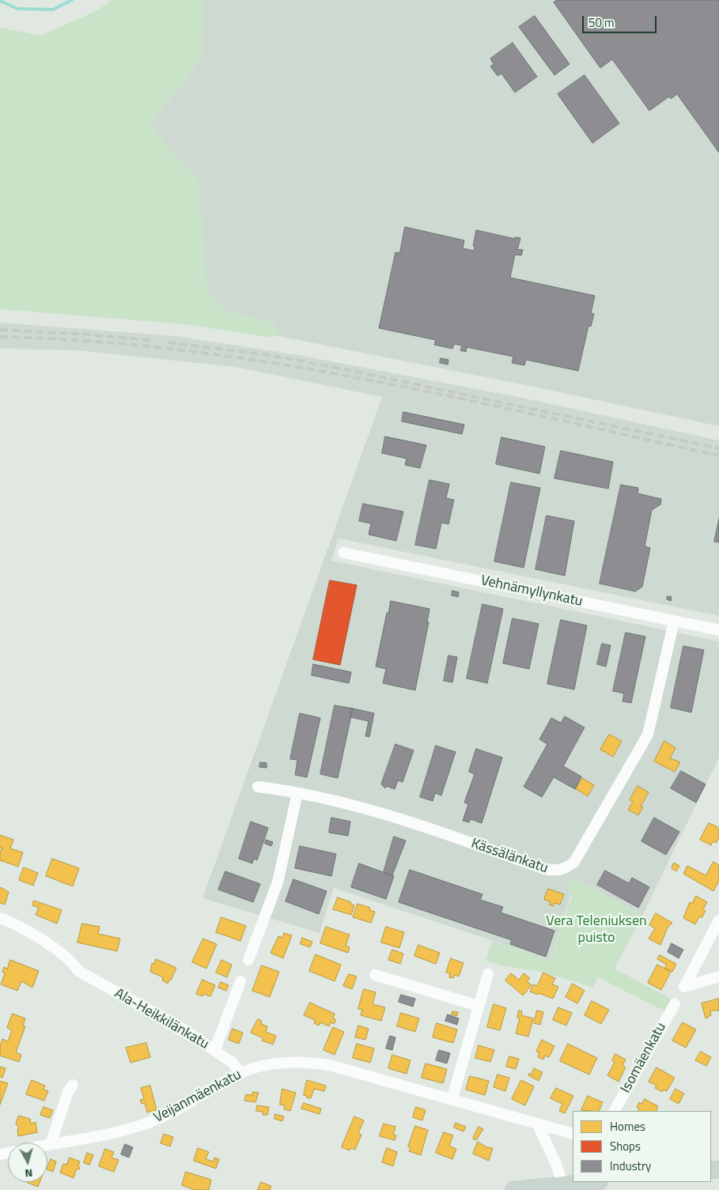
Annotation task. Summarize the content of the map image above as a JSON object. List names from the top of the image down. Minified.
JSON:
{"streets":{"street":["Vehnämyllynkatu","Kässälänkatu","Ala-Heikkilänkatu","Isomäenkatu","Veijanmäenkatu"]},"crossings":[["Vehnämyllynkatu","Kässälänkatu"],["Ala-Heikkilänkatu","Veijanmäenkatu"]],"parks":["Vera Teleniuksen puisto"],"legend":["Homes","Shops","Industry"],"scale_bar":"50 m","north":"bottom"}
